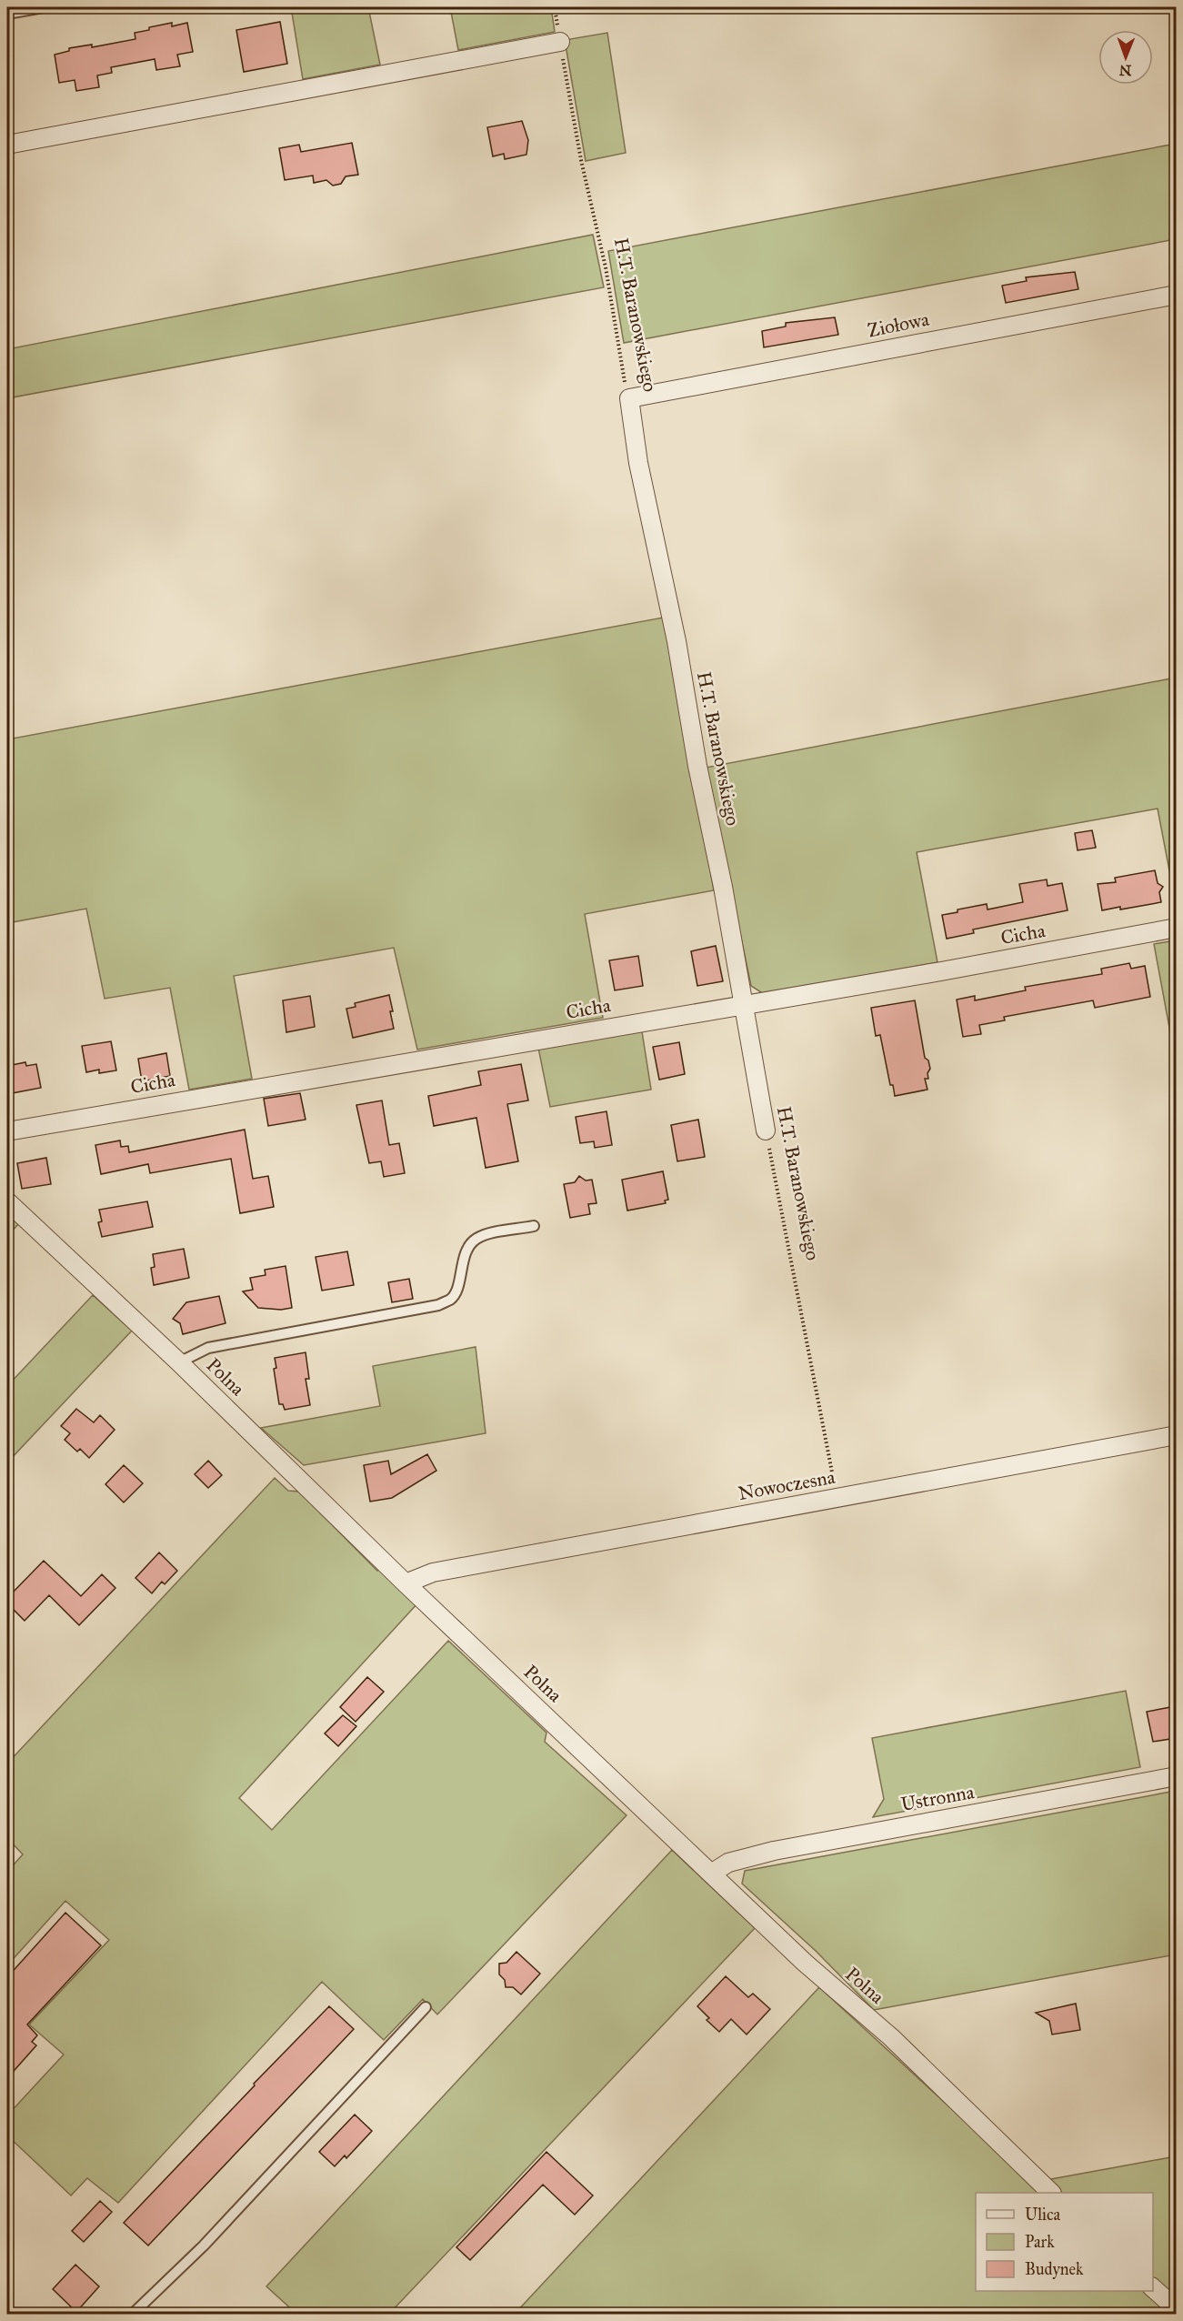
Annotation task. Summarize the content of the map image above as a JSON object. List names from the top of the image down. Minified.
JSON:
{"streets":{"street":["H.T. Baranowskiego","Ziołowa","Cicha","Polna","Nowoczesna","Ustronna"]},"crossings":[["H.T. Baranowskiego","Ziołowa"],["H.T. Baranowskiego","Cicha"],["H.T. Baranowskiego","Nowoczesna"],["Polna","Nowoczesna"],["Polna","Ustronna"]],"legend":["Ulica","Park","Budynek"],"north":"bottom"}
